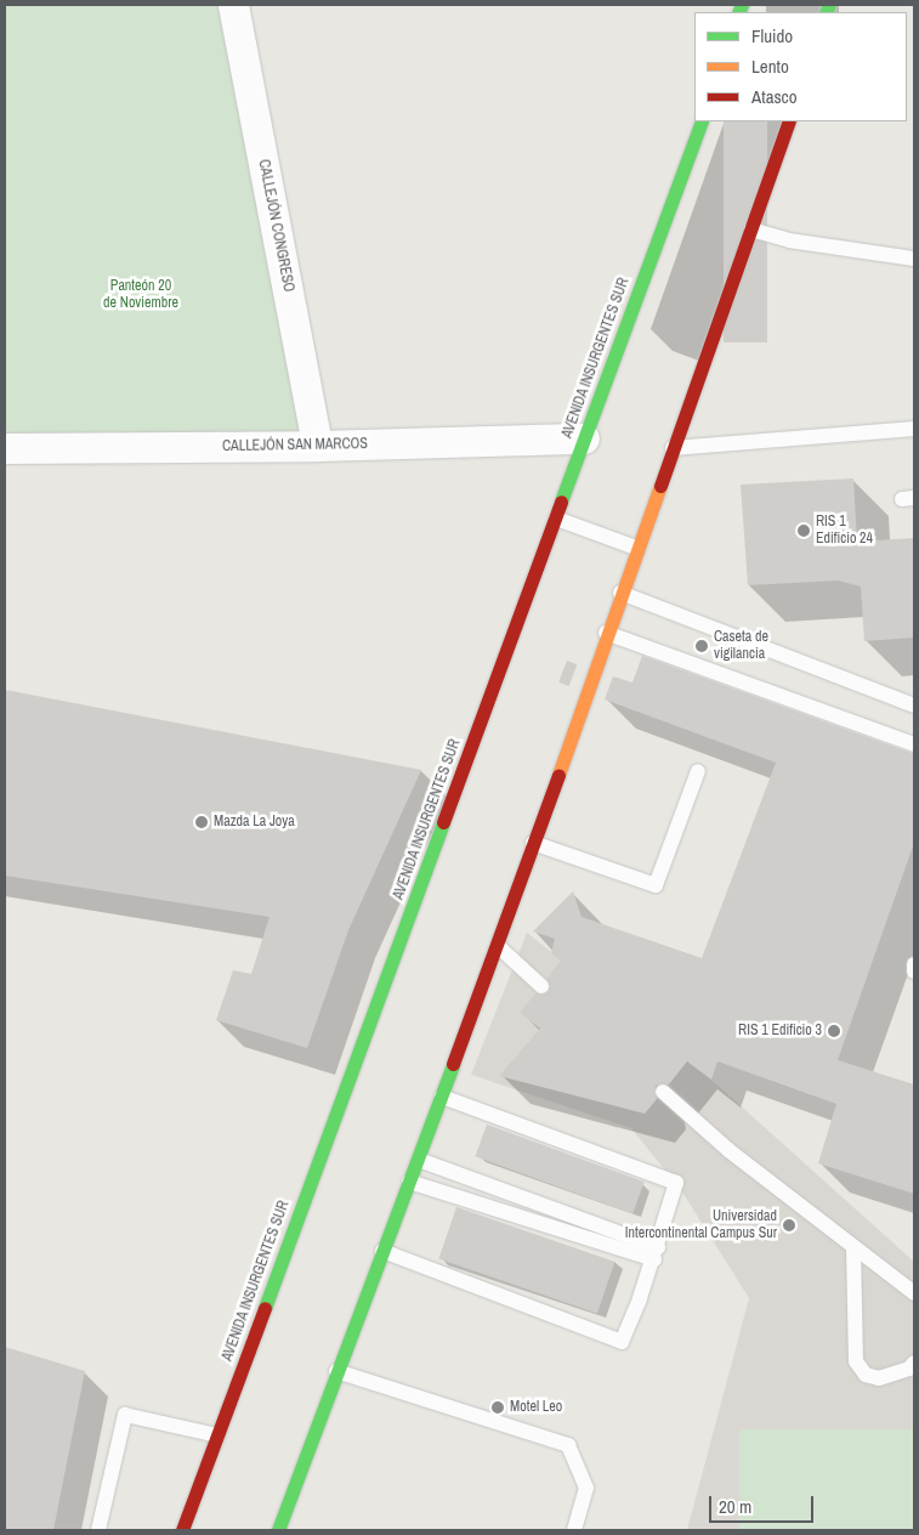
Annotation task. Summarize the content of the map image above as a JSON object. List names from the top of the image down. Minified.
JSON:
{"streets":{"main road":["AVENIDA INSURGENTES SUR"],"street":["CALLEJÓN CONGRESO","CALLEJÓN SAN MARCOS"]},"crossings":[["CALLEJÓN CONGRESO","CALLEJÓN SAN MARCOS"],["AVENIDA INSURGENTES SUR","CALLEJÓN SAN MARCOS"]],"parks":["Panteón 20 de Noviembre"],"places":["RIS 1 Edificio 24","Caseta de vigilancia","Mazda La Joya","RIS 1 Edificio 3","Universidad Intercontinental Campus Sur","Motel Leo"],"legend":["Fluido","Lento","Atasco"],"scale_bar":"20 m"}
